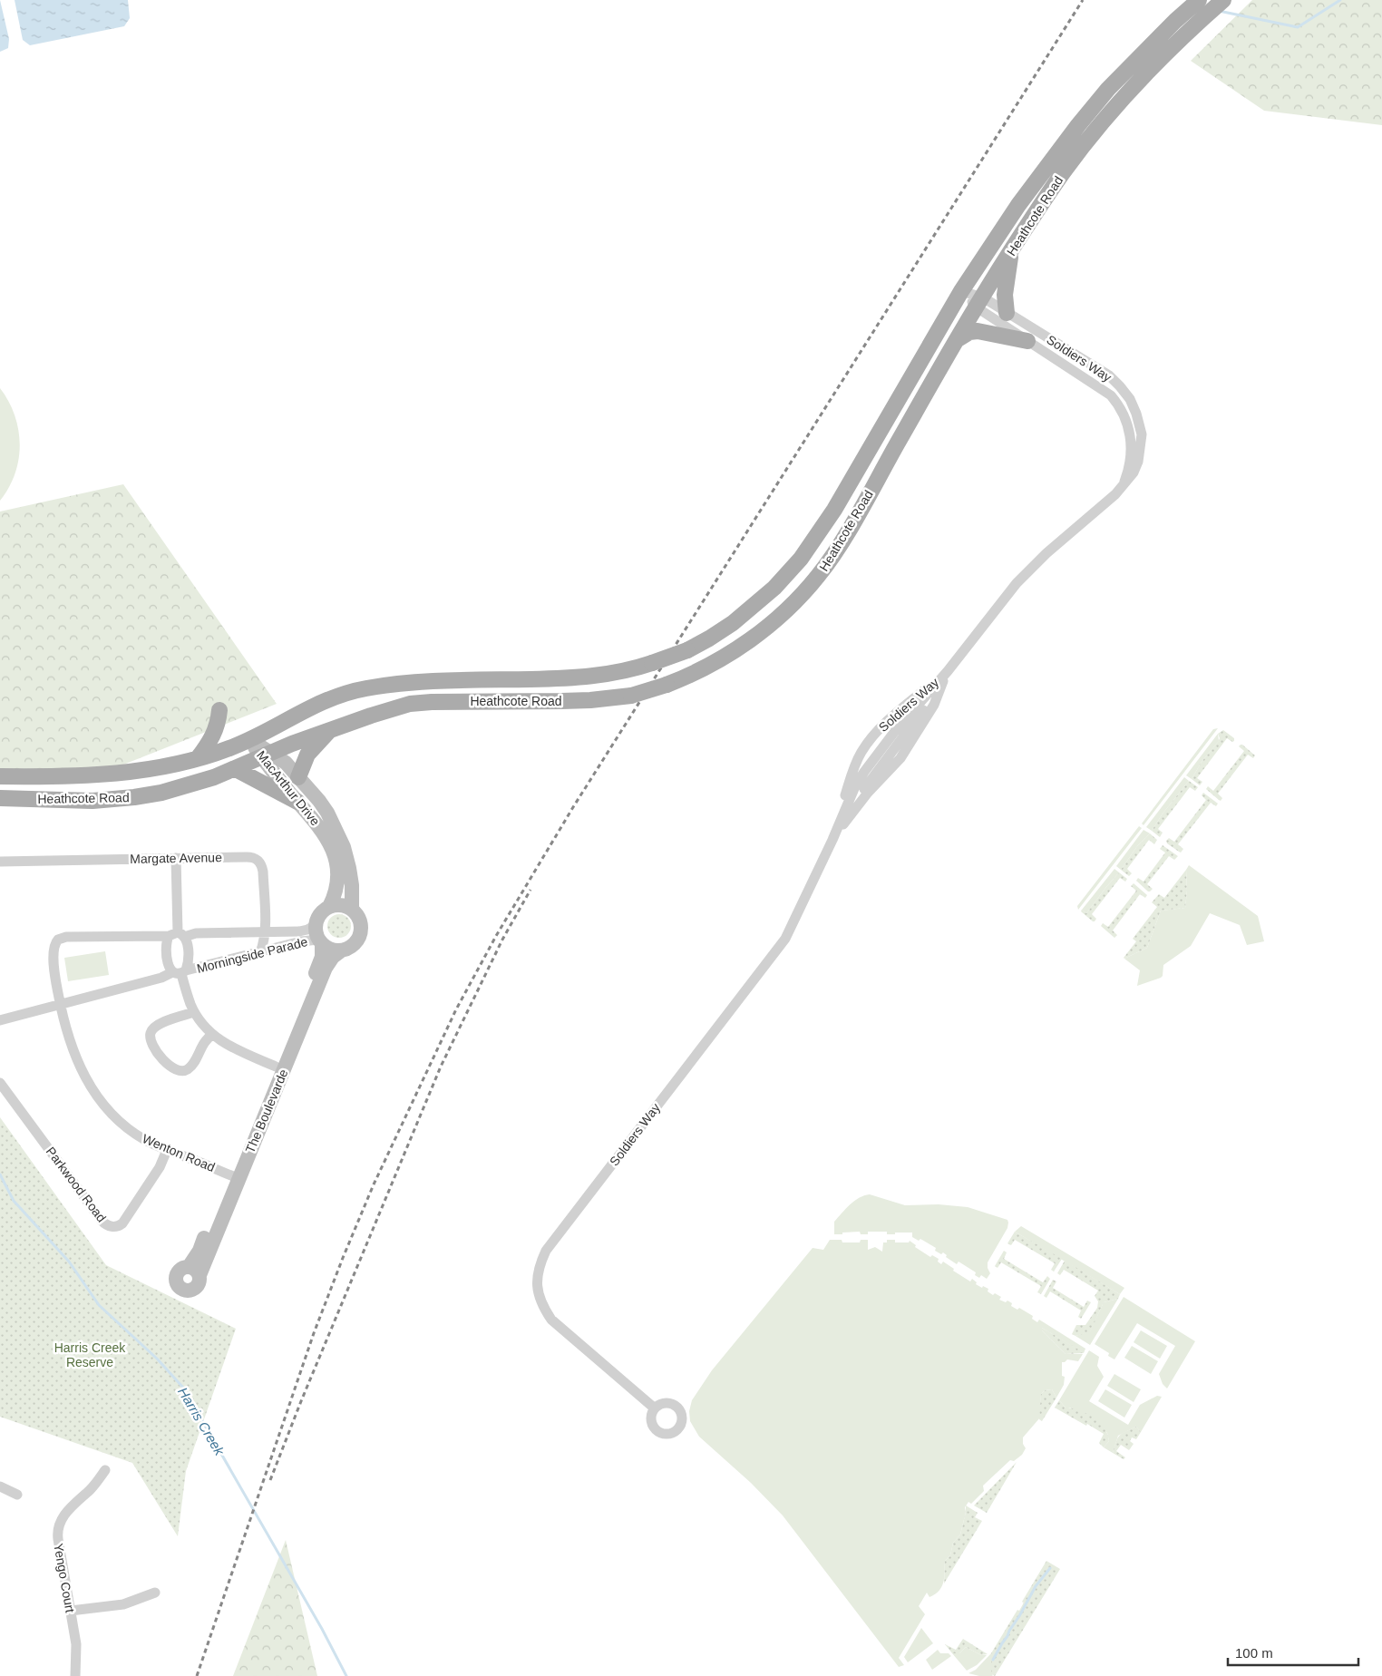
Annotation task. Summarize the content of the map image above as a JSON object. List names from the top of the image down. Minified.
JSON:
{"streets":{"main road":["Heathcote Road"],"street":["Soldiers Way","MacArthur Drive","Margate Avenue","Morningside Parade","The Boulevarde","Wenton Road","Parkwood Road","Yengo Court"]},"crossings":[["Heathcote Road","Soldiers Way"],["Heathcote Road","MacArthur Drive"],["MacArthur Drive","Morningside Parade"],["MacArthur Drive","The Boulevarde"],["Margate Avenue","Morningside Parade"],["Morningside Parade","The Boulevarde"],["Morningside Parade","Wenton Road"],["The Boulevarde","Wenton Road"],["Wenton Road","Parkwood Road"]],"water":["Harris Creek"],"parks":["Harris Creek Reserve"],"scale_bar":"100 m"}
